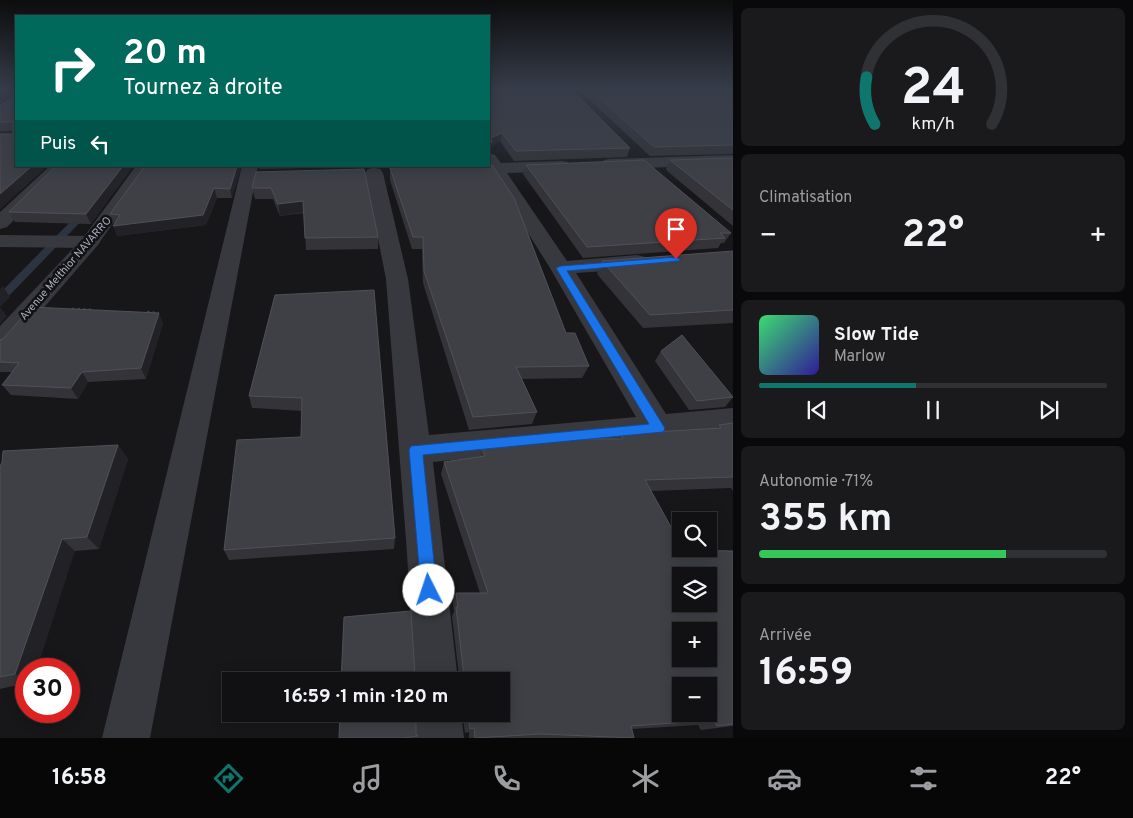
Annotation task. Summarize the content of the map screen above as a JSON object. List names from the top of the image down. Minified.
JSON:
{"streets":{"street":["Avenue Melthior NAVARRO"]},"page":{"turn":["20 m","Tournez à droite"],"then":"Puis","tile":["Climatisation",["Autonomie · 71%","355 km"],["Arrivée","16:59"]],"heat":["−","22°","+"],"song":["Slow Tide","Marlow"],"map_buttons":["+","−"],"limit":"30","trip":"16:59 · 1 min · 120 m","tabs":["16:58","22°"],"gauge":["24","km/h"]}}
